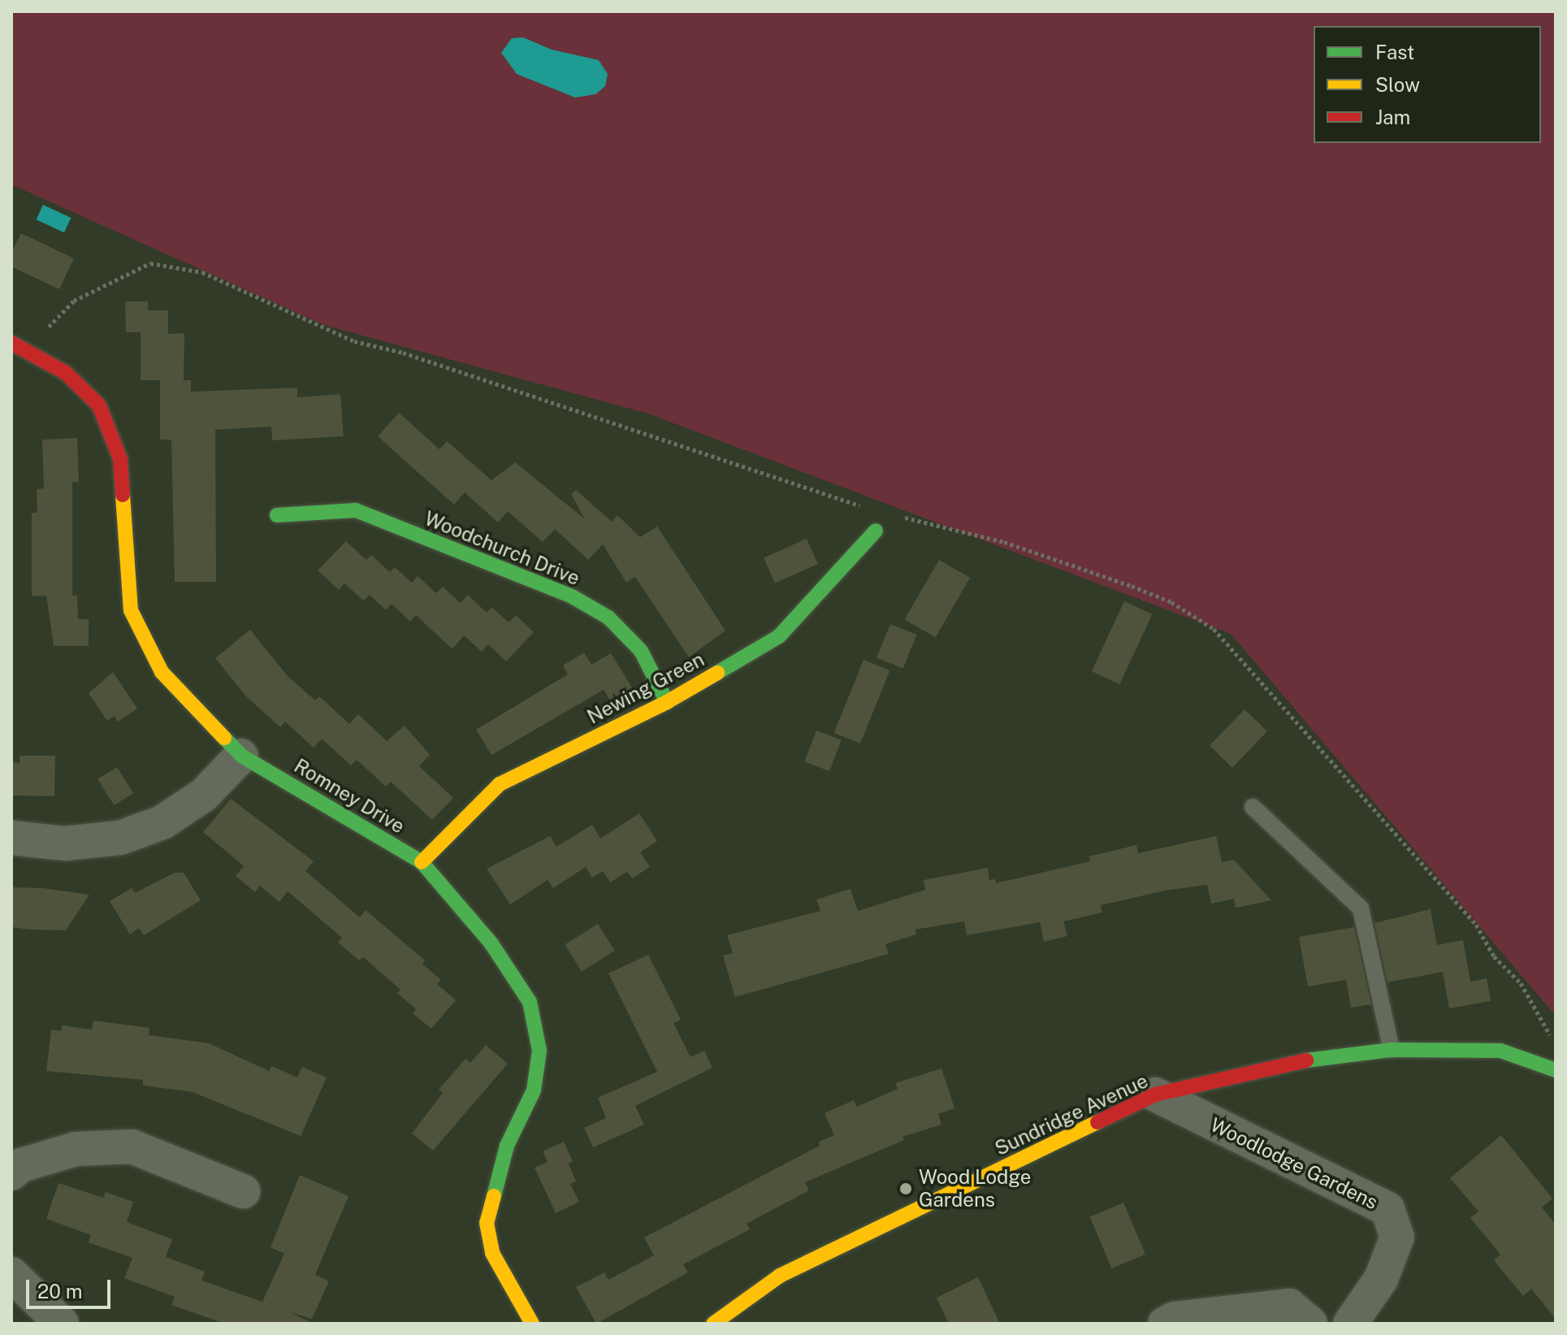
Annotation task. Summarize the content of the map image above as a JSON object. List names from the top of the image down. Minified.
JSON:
{"streets":{"street":["Woodchurch Drive","Newing Green","Romney Drive","Sundridge Avenue","Woodlodge Gardens"]},"crossings":[["Woodchurch Drive","Newing Green"],["Newing Green","Romney Drive"],["Sundridge Avenue","Woodlodge Gardens"]],"places":["Wood Lodge Gardens"],"legend":["Fast","Slow","Jam"],"scale_bar":"20 m"}
